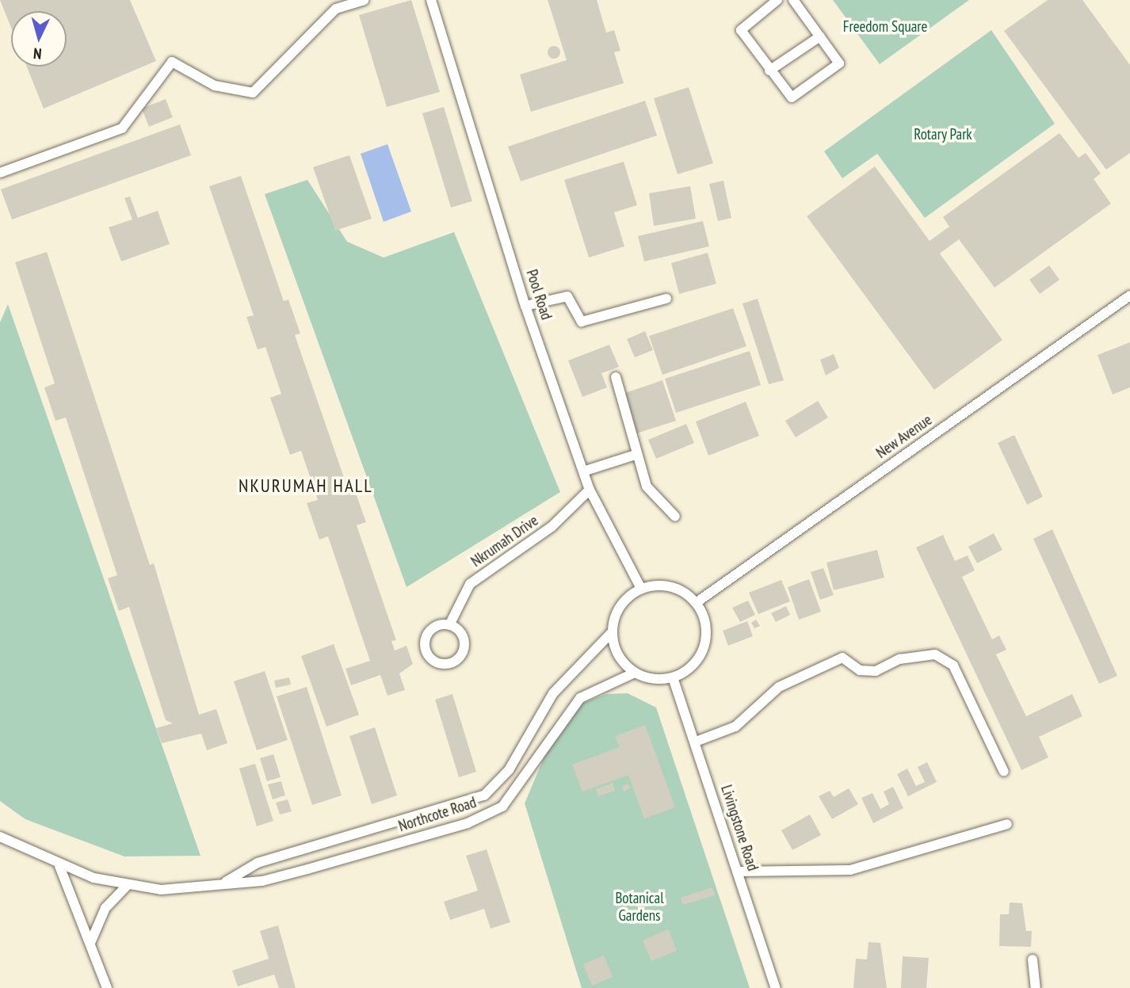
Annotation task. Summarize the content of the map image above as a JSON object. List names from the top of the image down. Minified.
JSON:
{"streets":{"lane":["Pool Road","New Avenue","Nkrumah Drive","Northcote Road","Livingstone Road"]},"crossings":[["Pool Road","New Avenue"],["Pool Road","Nkrumah Drive"],["Pool Road","Northcote Road"],["Pool Road","Livingstone Road"],["New Avenue","Northcote Road"],["New Avenue","Livingstone Road"],["Northcote Road","Livingstone Road"]],"districts":["NKURUMAH HALL"],"parks":["Freedom Square","Rotary Park","Botanical Gardens"],"north":"bottom"}
